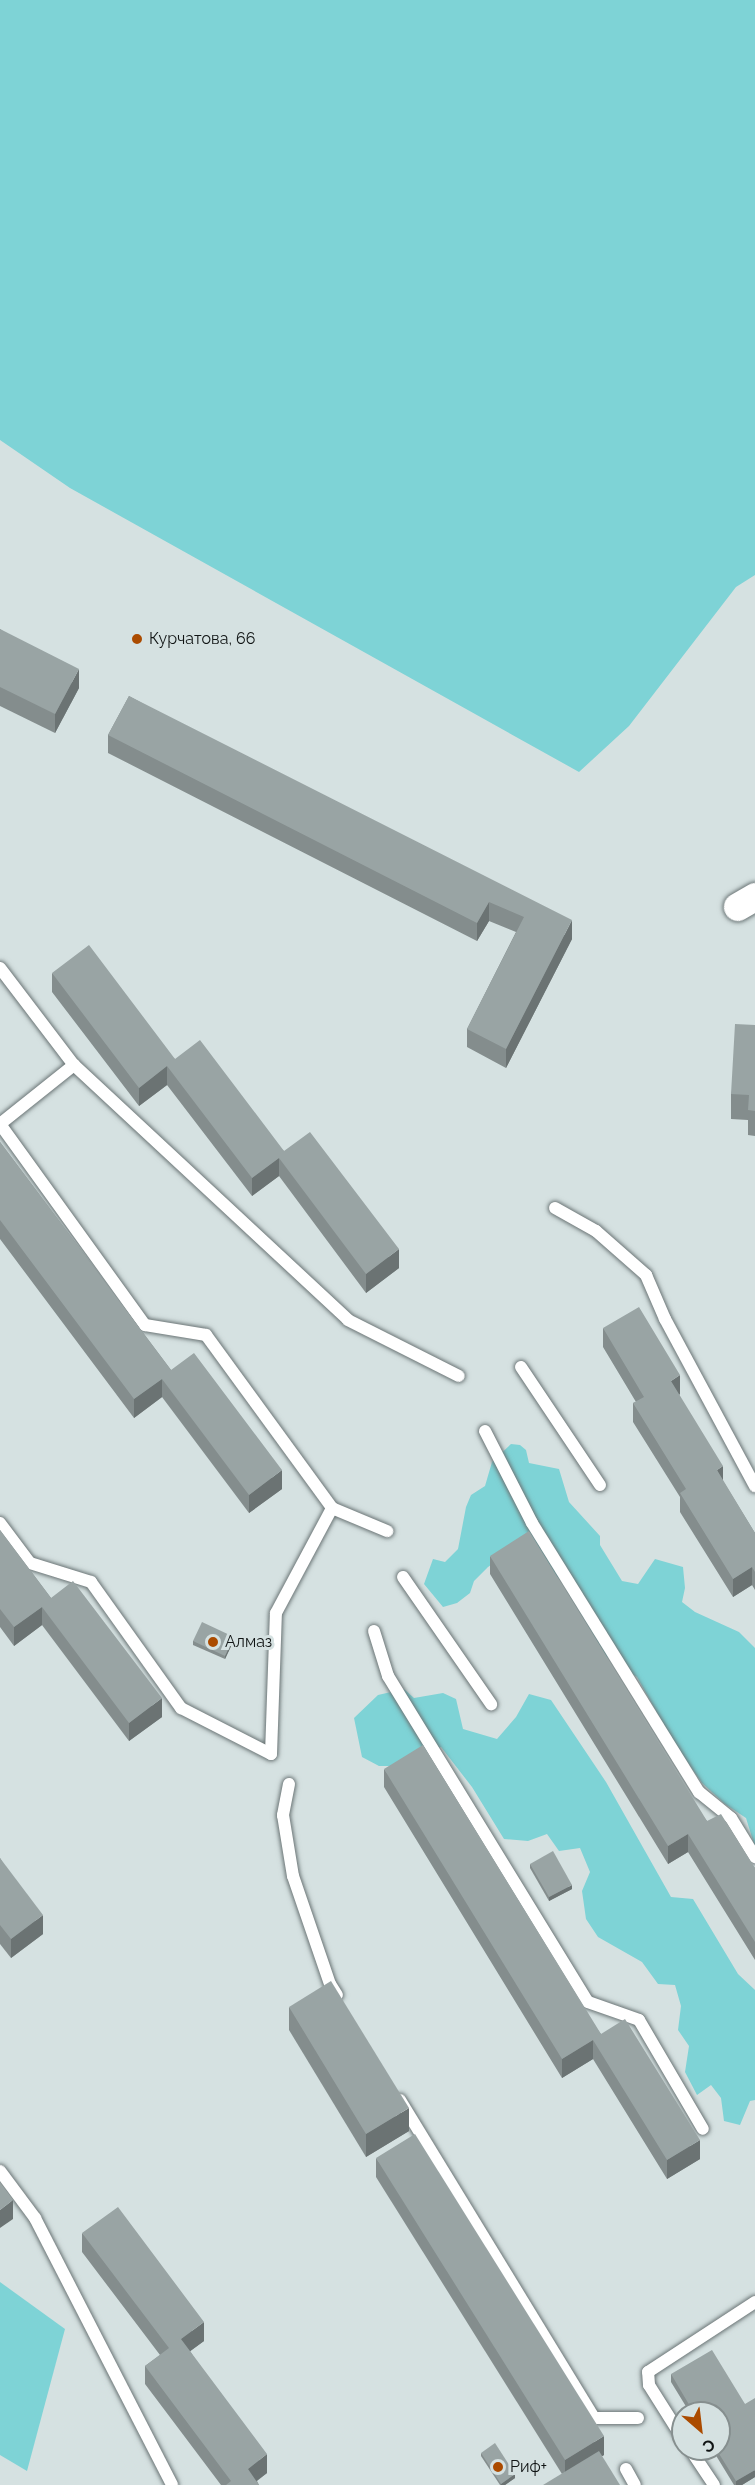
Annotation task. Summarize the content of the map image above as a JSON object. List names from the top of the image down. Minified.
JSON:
{"places":["Курчатова, 66","Алмаз","Риф+"],"north":"bottom right"}
